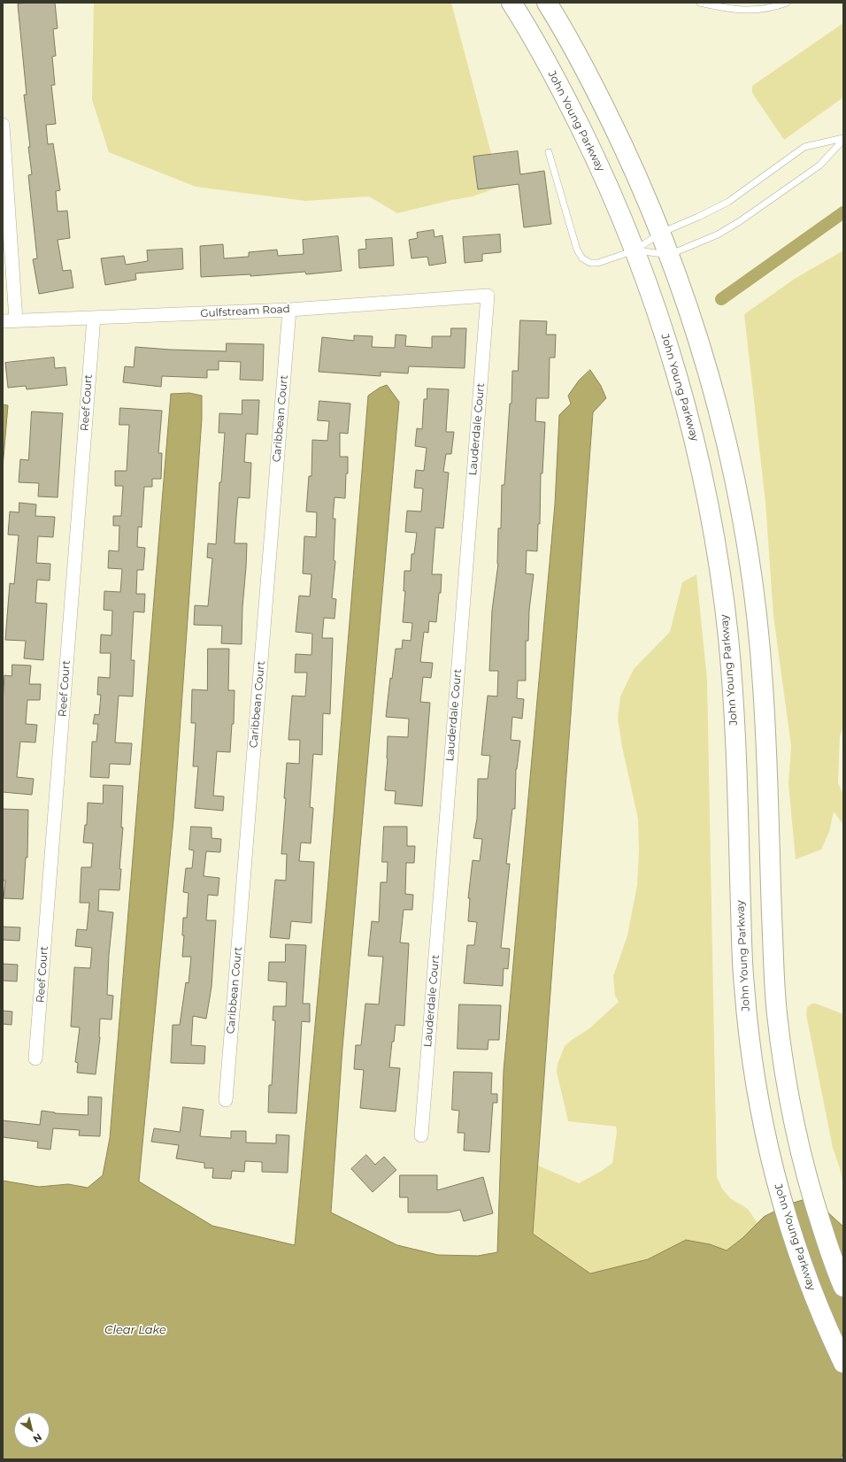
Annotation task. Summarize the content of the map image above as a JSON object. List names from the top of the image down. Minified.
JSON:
{"streets":{"main road":["John Young Parkway"],"street":["Gulfstream Road","Reef Court","Caribbean Court","Lauderdale Court"]},"crossings":[["Gulfstream Road","Reef Court"],["Gulfstream Road","Caribbean Court"],["Gulfstream Road","Lauderdale Court"]],"water":["Clear Lake"],"north":"bottom right"}
